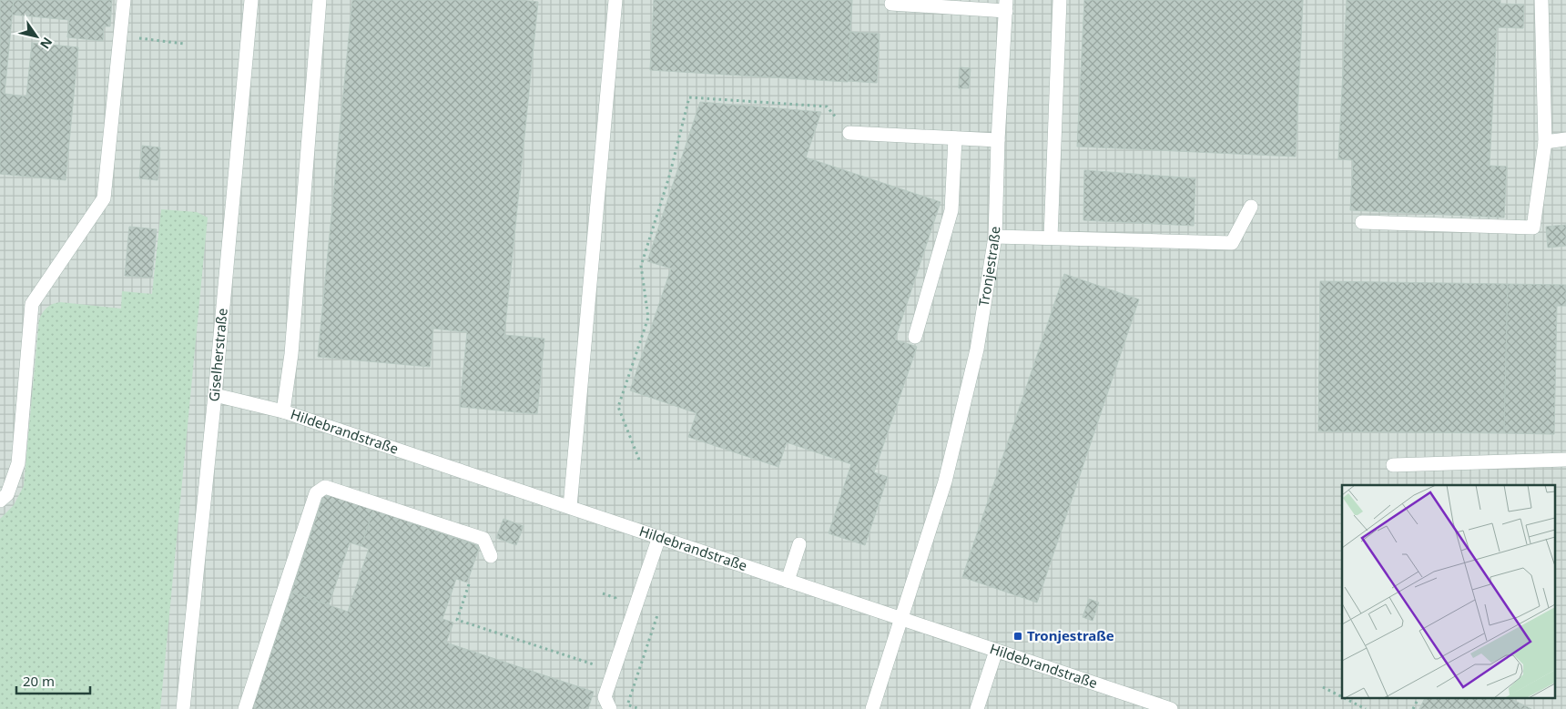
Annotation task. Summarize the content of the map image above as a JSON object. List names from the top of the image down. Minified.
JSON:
{"streets":{"street":["Tronjestraße","Giselherstraße","Hildebrandstraße"]},"crossings":[["Tronjestraße","Hildebrandstraße"],["Giselherstraße","Hildebrandstraße"]],"places":{"transit":["Tronjestraße"]},"scale_bar":"20 m","north":"bottom right"}
